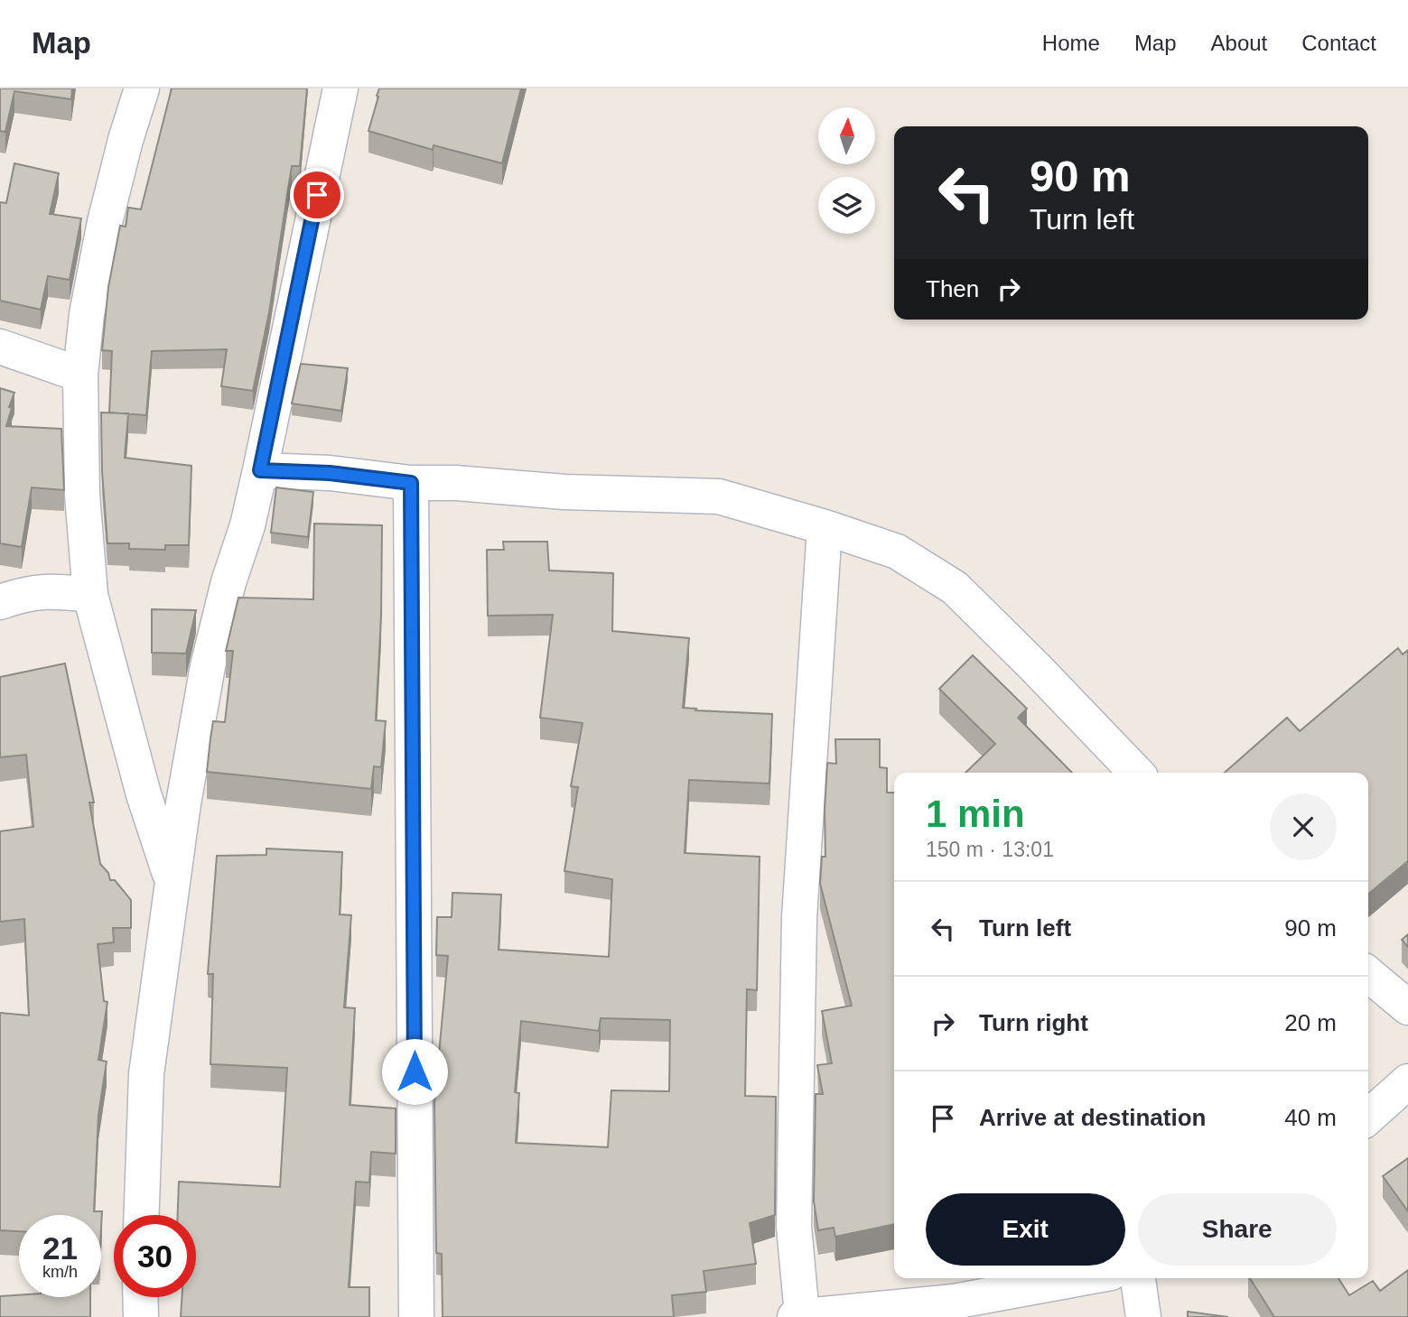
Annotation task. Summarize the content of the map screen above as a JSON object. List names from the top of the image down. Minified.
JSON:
{"north":"top","page":{"header":"Map","nav":["Home","Map","About","Contact"],"turn":["90 m","Turn left"],"then":"Then","heading":["1 min","150 m · 13:01"],"list":[{"name":"Turn left","value":"90 m"},{"name":"Turn right","value":"20 m"},{"name":"Arrive at destination","value":"40 m"}],"buttons":["Exit","Share"],"speed":"21 km/h","limit":"30"}}
